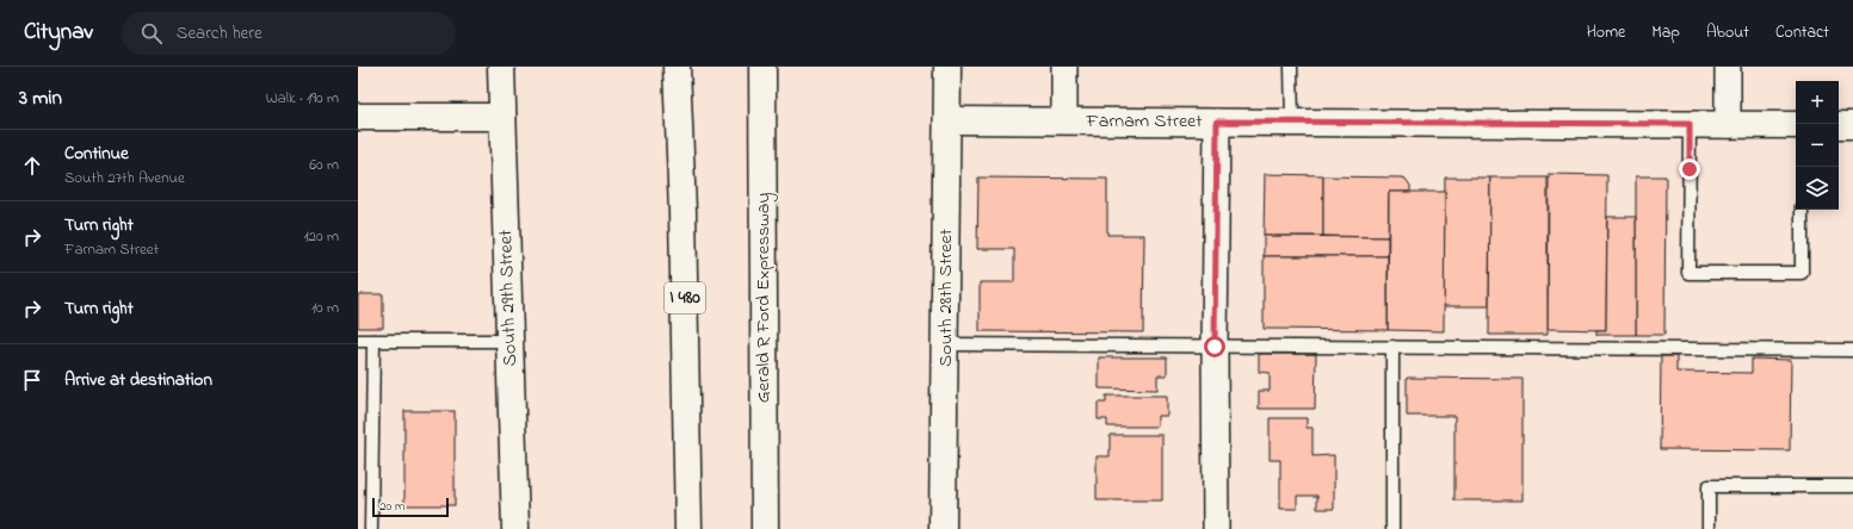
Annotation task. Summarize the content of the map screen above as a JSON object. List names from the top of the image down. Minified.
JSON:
{"streets":{"main road":["Farnam Street","South 29th Street","I 480","Gerald R Ford Expressway","South 28th Street"]},"crossings":[["Farnam Street","South 28th Street"]],"scale_bar":"20 m","page":{"header":"Citynav","search":"Search here","nav":["Home","Map","About","Contact"],"heading":["3 min","Walk · 190 m"],"map_buttons":["+","−"],"list":[["Continue","South 27th Avenue","60 m"],["Turn right","Farnam Street","120 m"],["Turn right","10 m"],"Arrive at destination"],"scale":"20 m"}}
